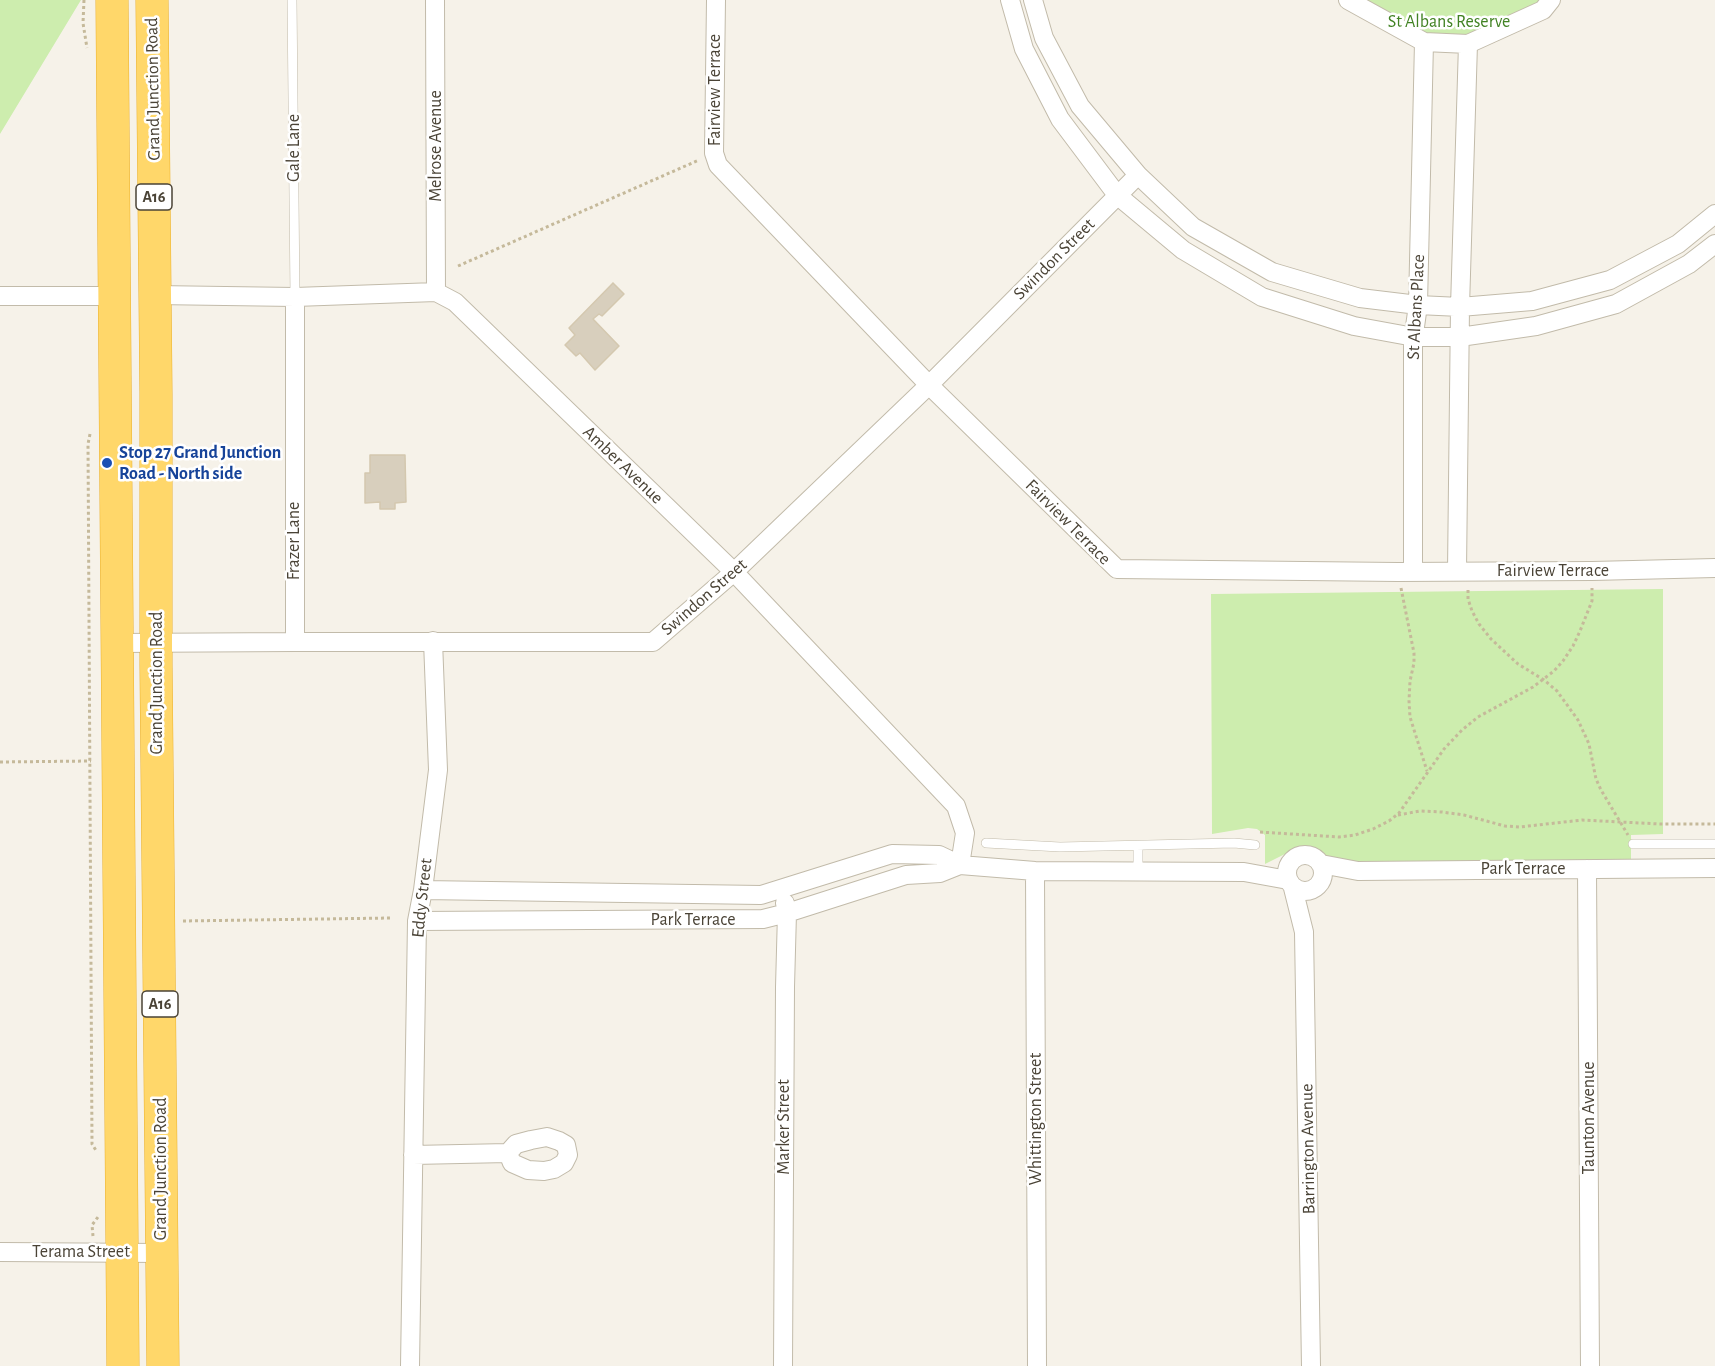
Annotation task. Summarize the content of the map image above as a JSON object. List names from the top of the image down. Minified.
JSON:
{"streets":{"highway":["Grand Junction Road","A16"],"street":["Fairview Terrace","Melrose Avenue","Swindon Street","St Albans Place","Amber Avenue","Frazer Lane","Park Terrace","Eddy Street","Taunton Avenue","Whittington Street","Marker Street","Barrington Avenue","Terama Street"],"lane":["Gale Lane"]},"crossings":[["Grand Junction Road","Swindon Street"],["Grand Junction Road","Terama Street"],["Fairview Terrace","Swindon Street"],["Fairview Terrace","St Albans Place"],["Melrose Avenue","Amber Avenue"],["Gale Lane","Frazer Lane"],["A16","Swindon Street"],["A16","Terama Street"],["Swindon Street","Amber Avenue"],["Swindon Street","Frazer Lane"],["Swindon Street","Eddy Street"],["Amber Avenue","Park Terrace"],["Park Terrace","Eddy Street"],["Park Terrace","Taunton Avenue"],["Park Terrace","Whittington Street"],["Park Terrace","Marker Street"],["Park Terrace","Barrington Avenue"]],"parks":["St Albans Reserve"],"places":["Stop 27 Grand Junction Road - North side"]}
